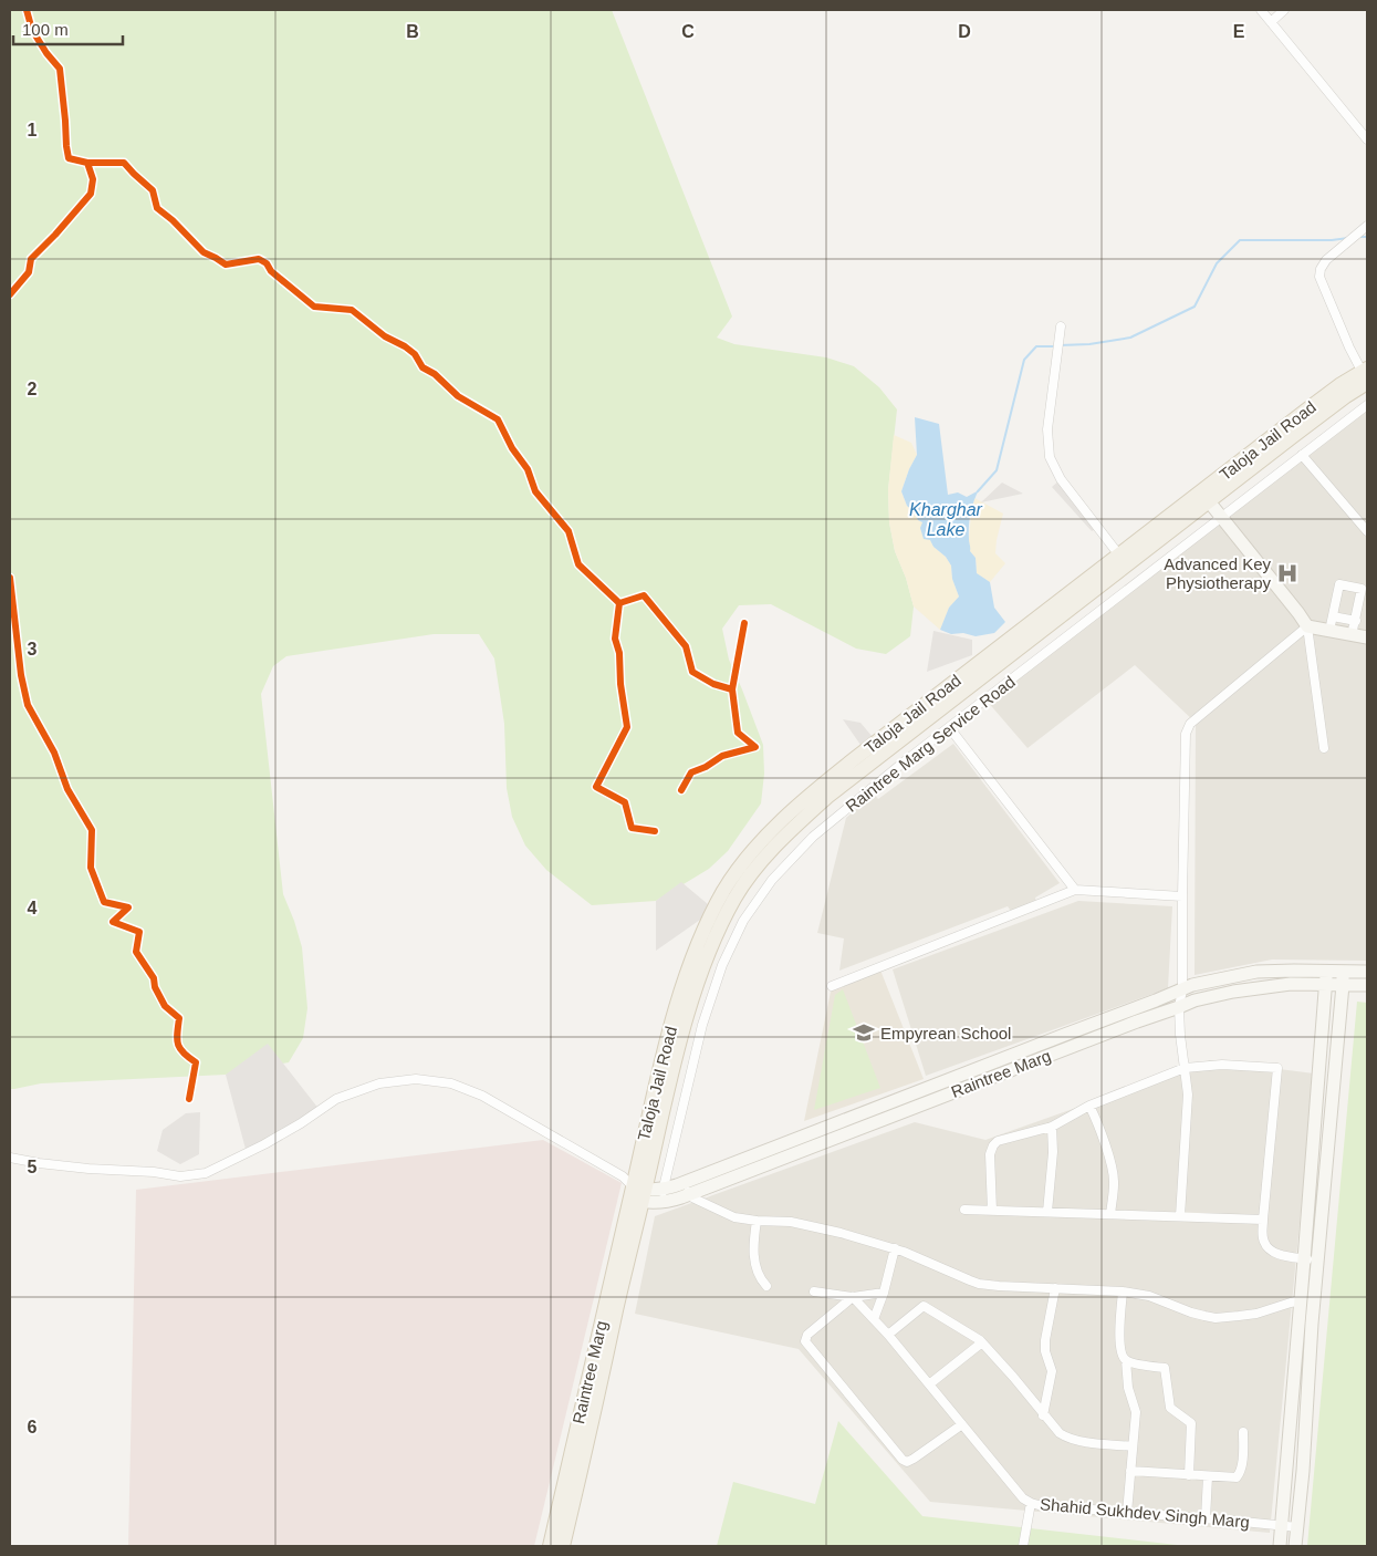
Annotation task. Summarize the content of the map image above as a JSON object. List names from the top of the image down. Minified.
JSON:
{"streets":{"main road":["Taloja Jail Road","Raintree Marg"],"street":["Raintree Marg Service Road","Shahid Sukhdev Singh Marg"]},"crossings":[["Taloja Jail Road","Raintree Marg"],["Raintree Marg Service Road","Raintree Marg"]],"water":["Kharghar Lake"],"places":{"hospital":["Advanced Key Physiotherapy"],"school or university":["Empyrean School"]},"scale_bar":"100 m","grid":{"columns":["B","C","D","E"],"rows":["1","2","3","4","5","6"]}}
